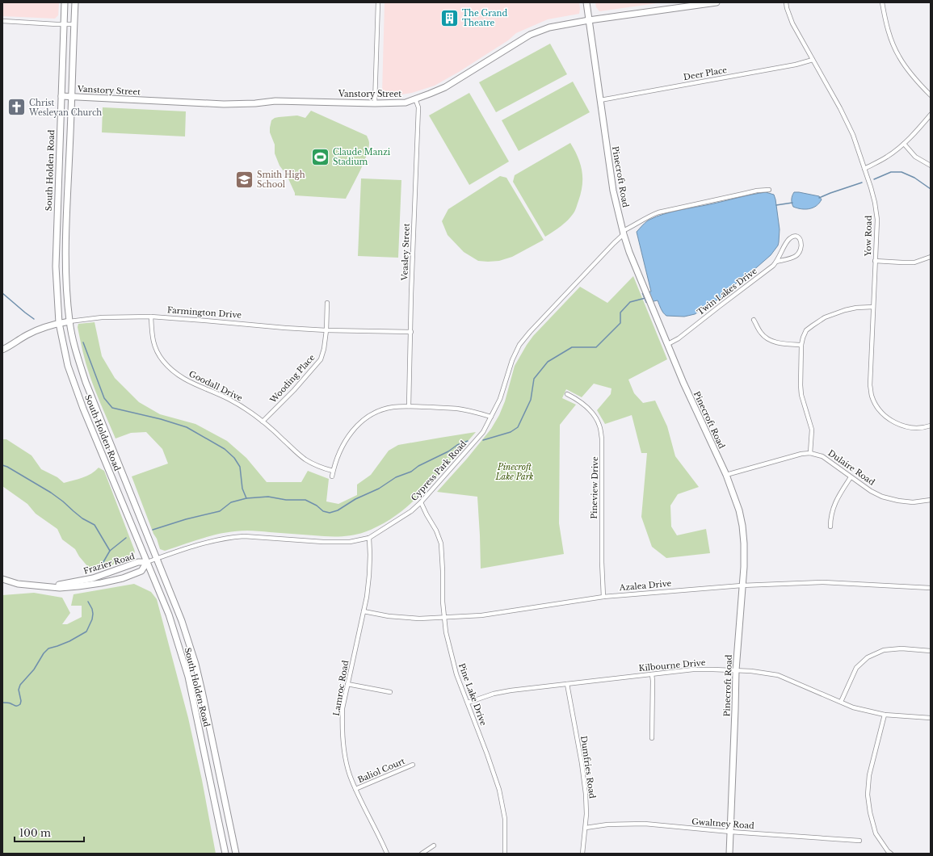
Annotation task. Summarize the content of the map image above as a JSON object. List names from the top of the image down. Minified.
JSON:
{"streets":{"street":["Deer Place","Vanstory Street","South Holden Road","Pinecroft Road","Yow Road","Veasley Street","Twin Lakes Drive","Farmington Drive","Wooding Place","Goodall Drive","Dulaire Road","Cypress Park Road","Pineview Drive","Frazier Road","Azalea Drive","Kilbourne Drive","Lamroc Road","Pine Lake Drive","Dumfries Road","Baliol Court","Gwaltney Road"]},"crossings":[["Deer Place","Pinecroft Road"],["Deer Place","Yow Road"],["Vanstory Street","South Holden Road"],["Vanstory Street","Pinecroft Road"],["Vanstory Street","Veasley Street"],["South Holden Road","Farmington Drive"],["South Holden Road","Cypress Park Road"],["South Holden Road","Frazier Road"],["Pinecroft Road","Twin Lakes Drive"],["Pinecroft Road","Dulaire Road"],["Pinecroft Road","Cypress Park Road"],["Pinecroft Road","Azalea Drive"],["Pinecroft Road","Kilbourne Drive"],["Pinecroft Road","Gwaltney Road"],["Veasley Street","Farmington Drive"],["Farmington Drive","Wooding Place"],["Farmington Drive","Goodall Drive"],["Wooding Place","Goodall Drive"],["Cypress Park Road","Frazier Road"],["Cypress Park Road","Lamroc Road"],["Cypress Park Road","Pine Lake Drive"],["Pineview Drive","Azalea Drive"],["Azalea Drive","Lamroc Road"],["Azalea Drive","Pine Lake Drive"],["Kilbourne Drive","Pine Lake Drive"],["Kilbourne Drive","Dumfries Road"],["Lamroc Road","Baliol Court"],["Dumfries Road","Gwaltney Road"]],"parks":["Pinecroft Lake Park"],"places":{"building":["The Grand Theatre"],"church":["Christ Wesleyan Church"],"sports":["Claude Manzi Stadium"],"school or university":["Smith High School"]},"scale_bar":"100 m"}
